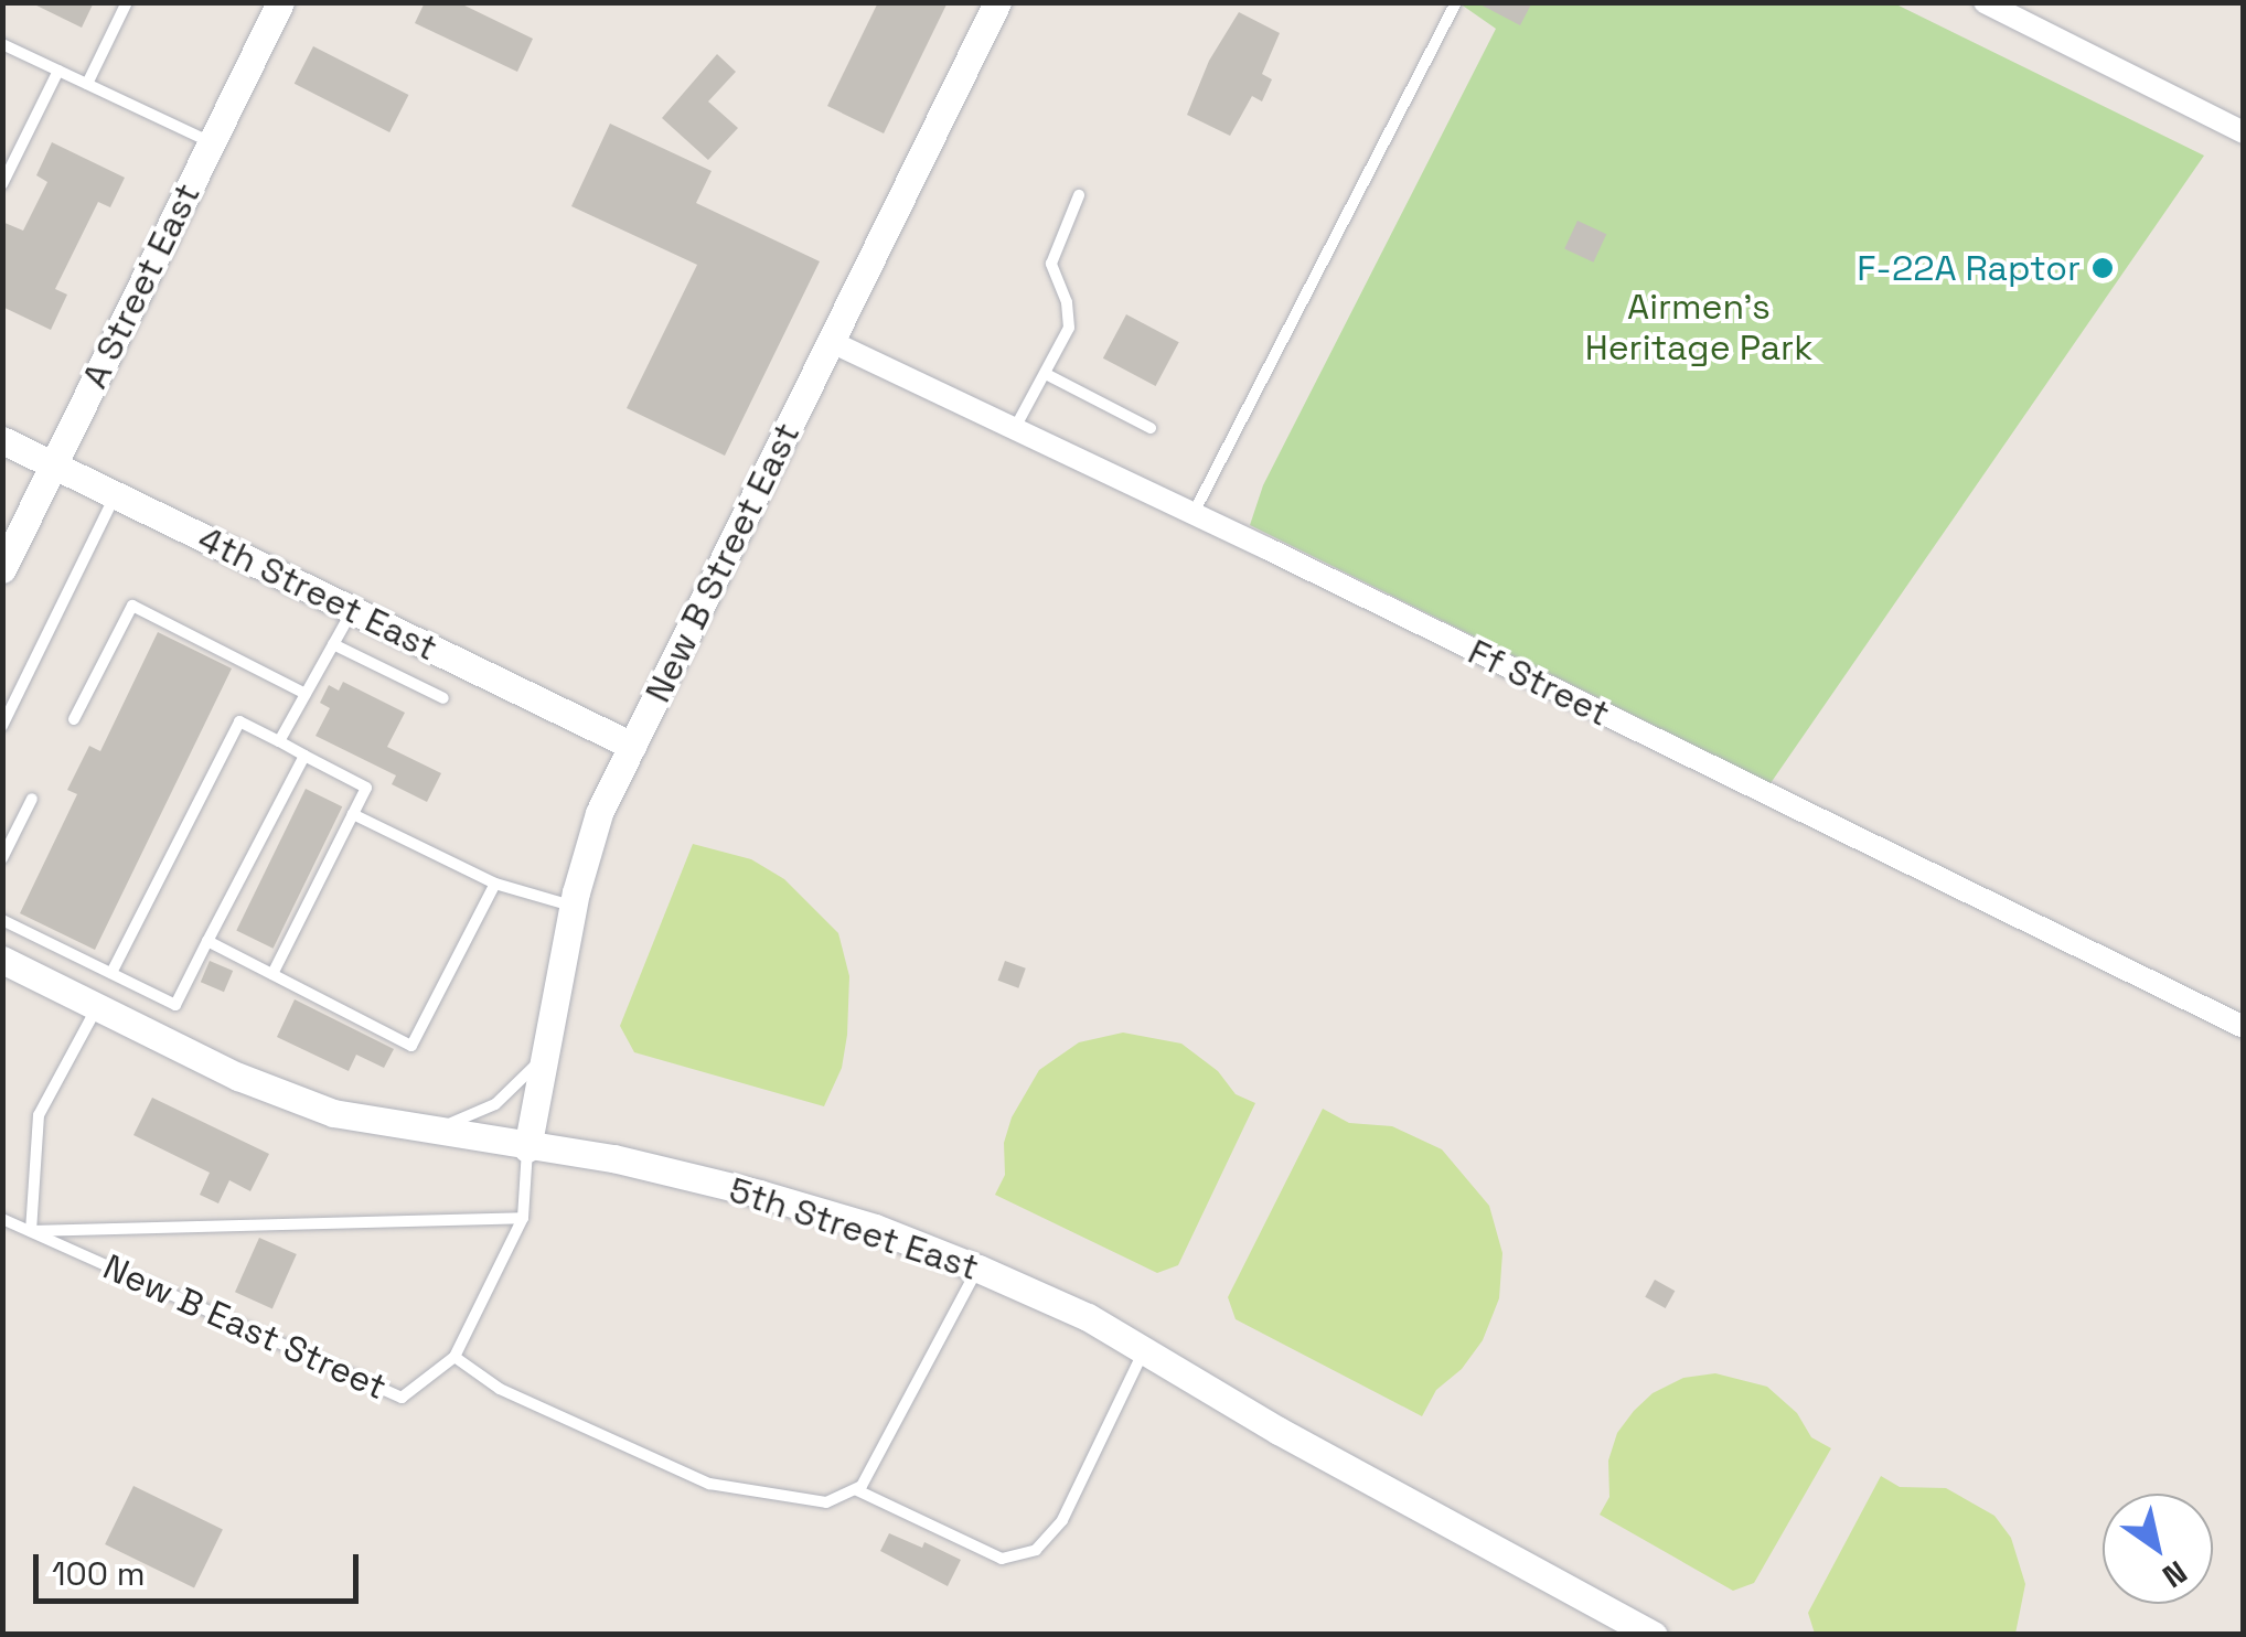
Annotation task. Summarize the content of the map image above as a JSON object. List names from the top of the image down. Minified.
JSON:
{"streets":{"street":["A Street East","New B Street East","4th Street East","Ff Street","5th Street East"],"lane":["New B East Street"]},"crossings":[["A Street East","4th Street East"],["New B Street East","4th Street East"],["New B Street East","Ff Street"],["New B Street East","5th Street East"],["New B Street East","New B East Street"],["5th Street East","New B East Street"]],"parks":["Airmen's Heritage Park"],"places":["F-22A Raptor"],"scale_bar":"100 m","north":"bottom right"}
